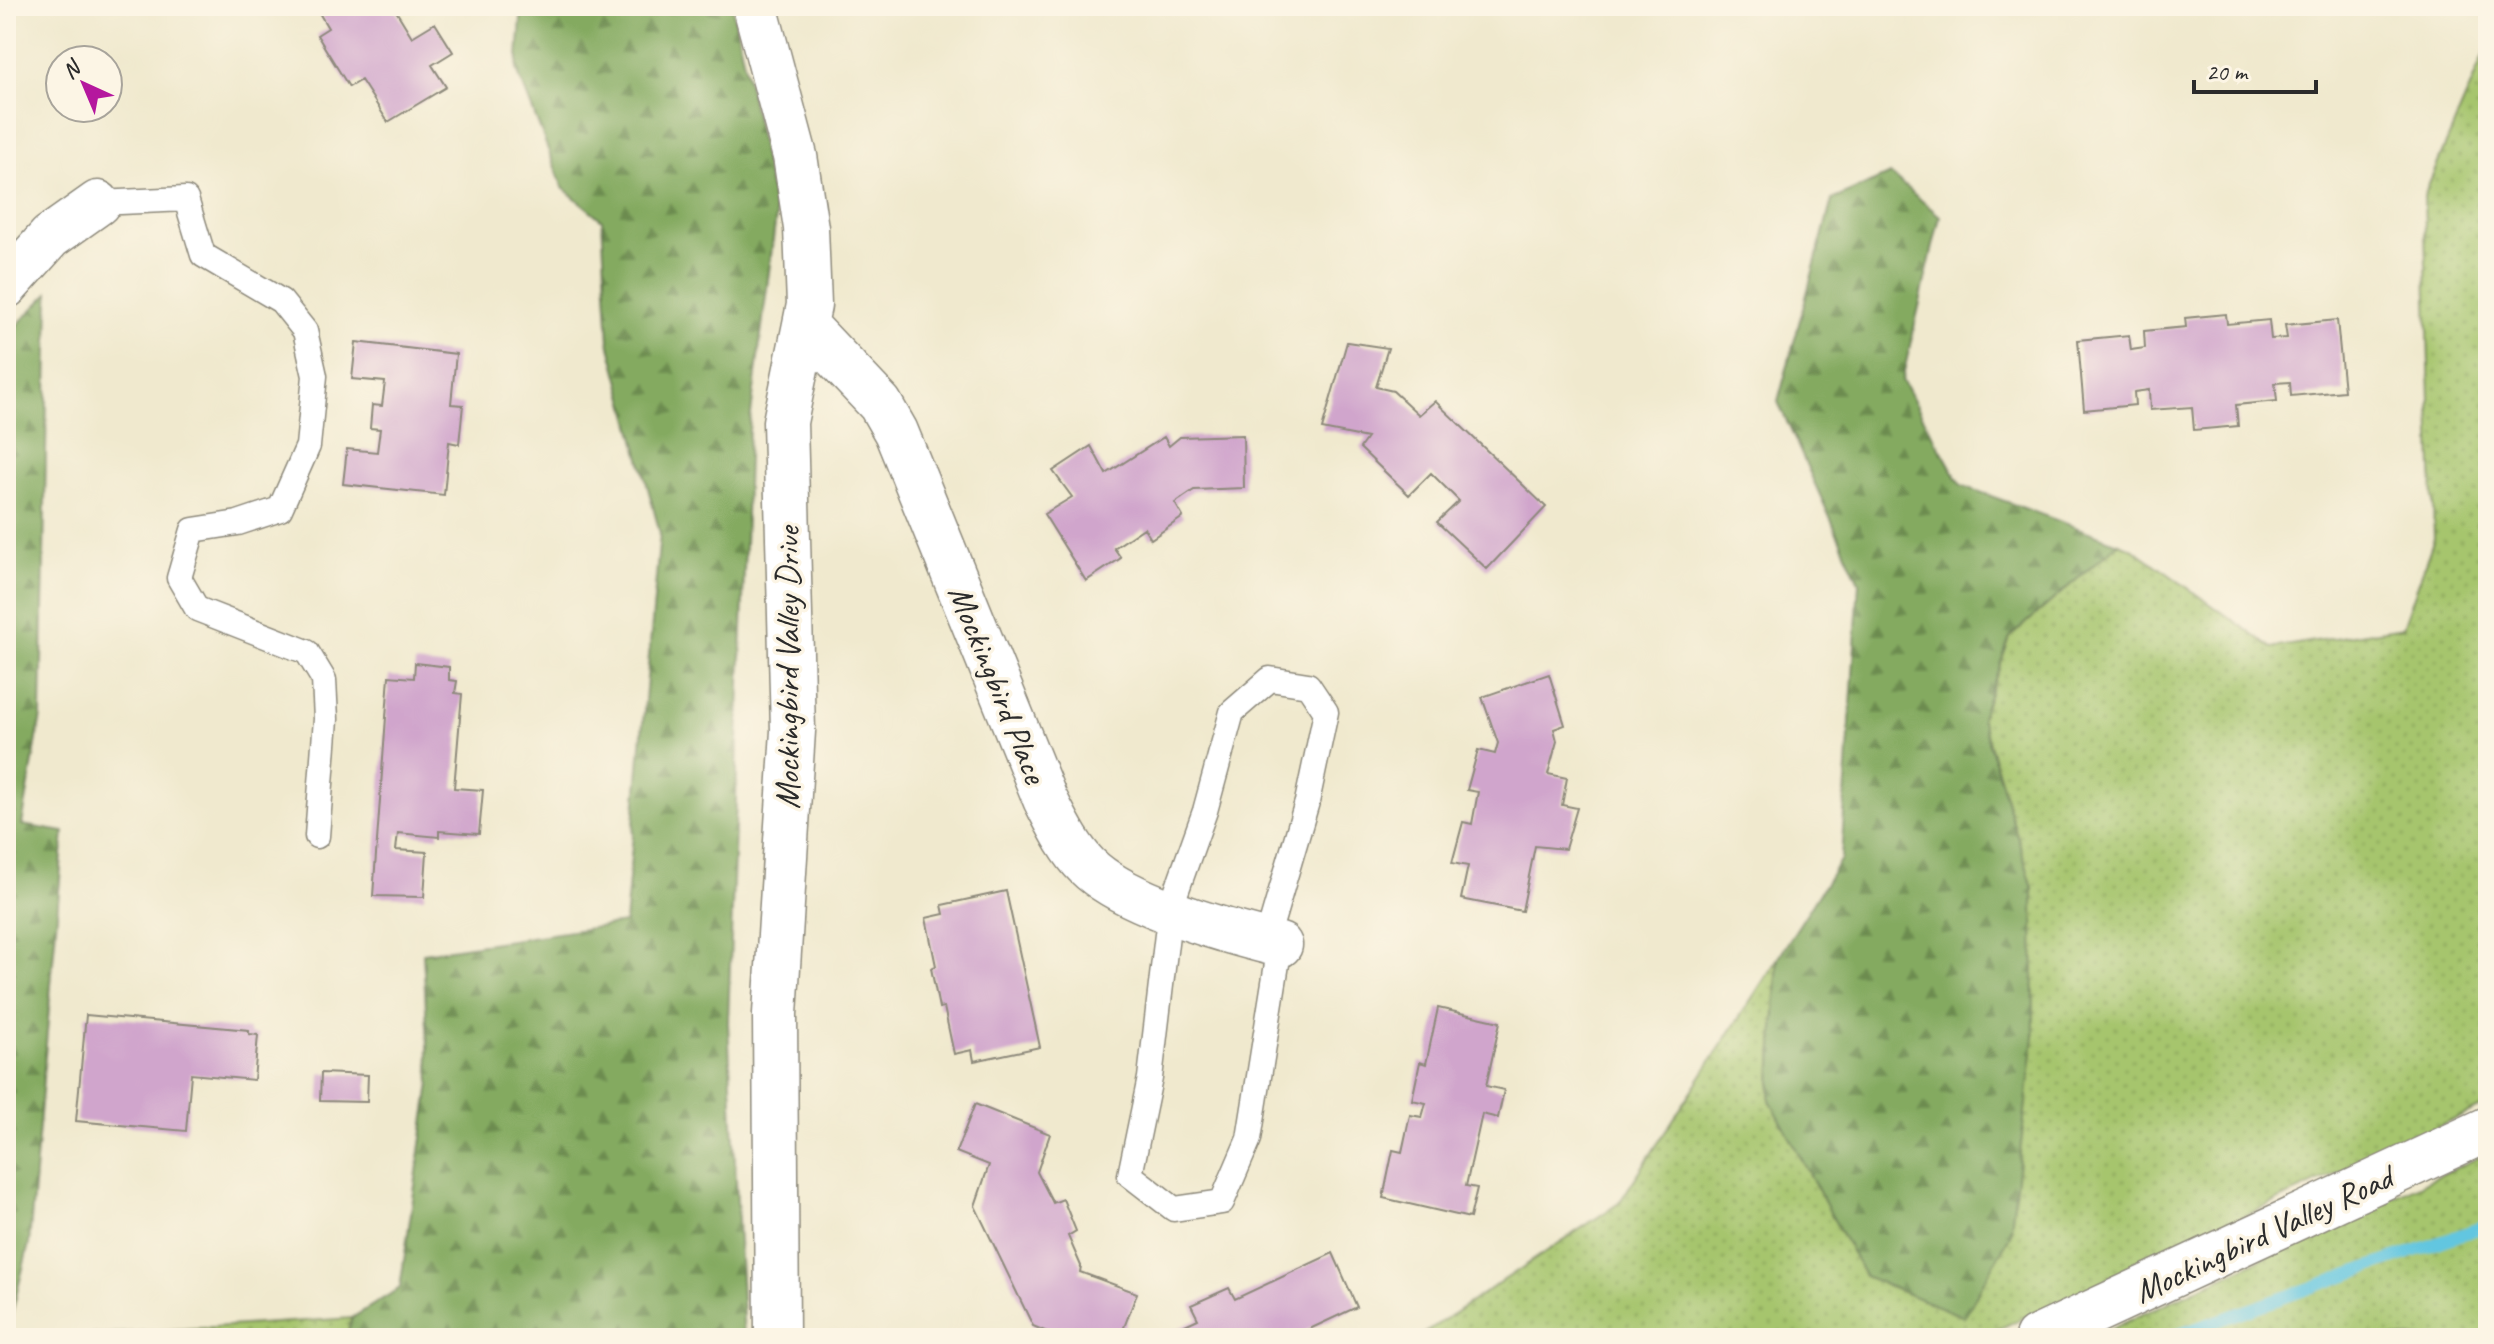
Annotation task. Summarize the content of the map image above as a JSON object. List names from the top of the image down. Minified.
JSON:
{"streets":{"street":["Mockingbird Valley Drive","Mockingbird Place","Mockingbird Valley Road"]},"crossings":[["Mockingbird Valley Drive","Mockingbird Place"]],"scale_bar":"20 m","north":"top left"}
